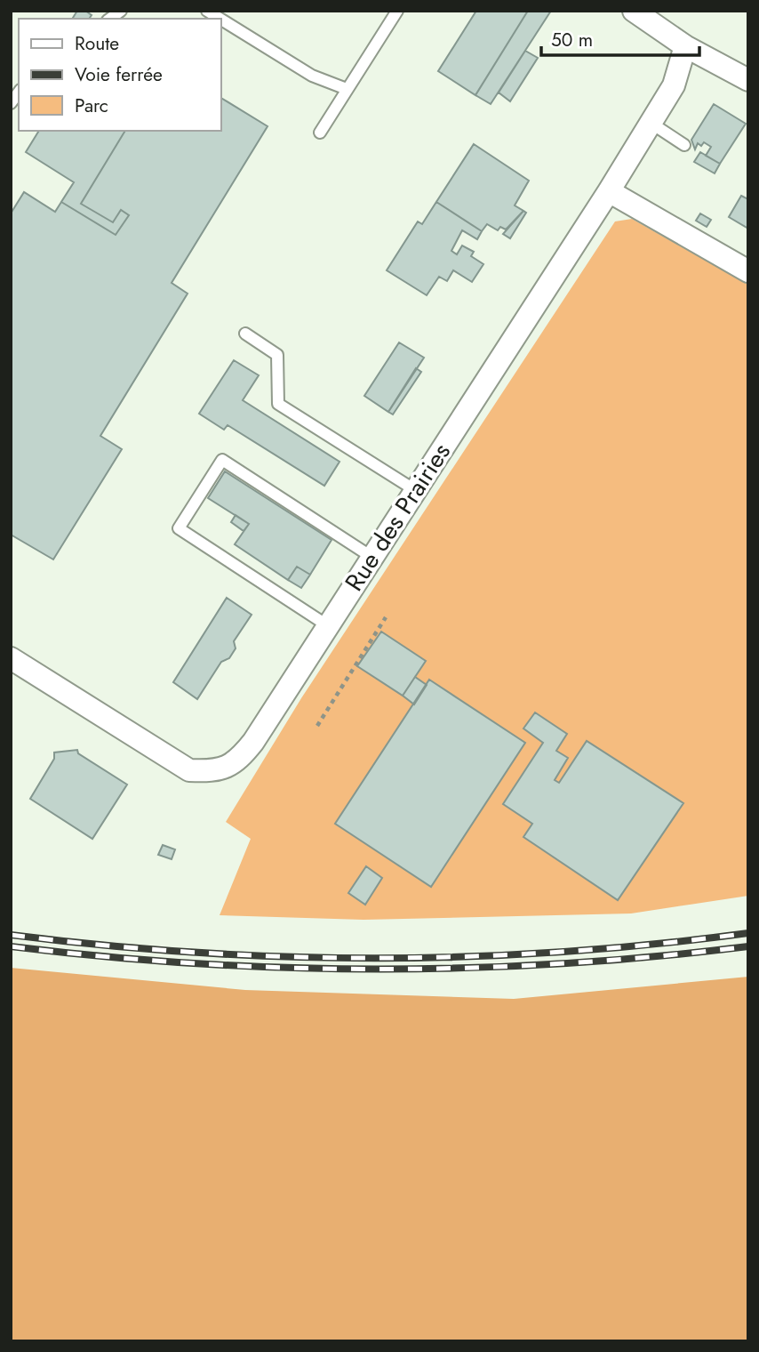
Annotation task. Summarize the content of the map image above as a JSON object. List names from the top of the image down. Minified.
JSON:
{"streets":{"street":["Rue des Prairies"]},"legend":["Route","Voie ferrée","Parc"],"scale_bar":"50 m"}
